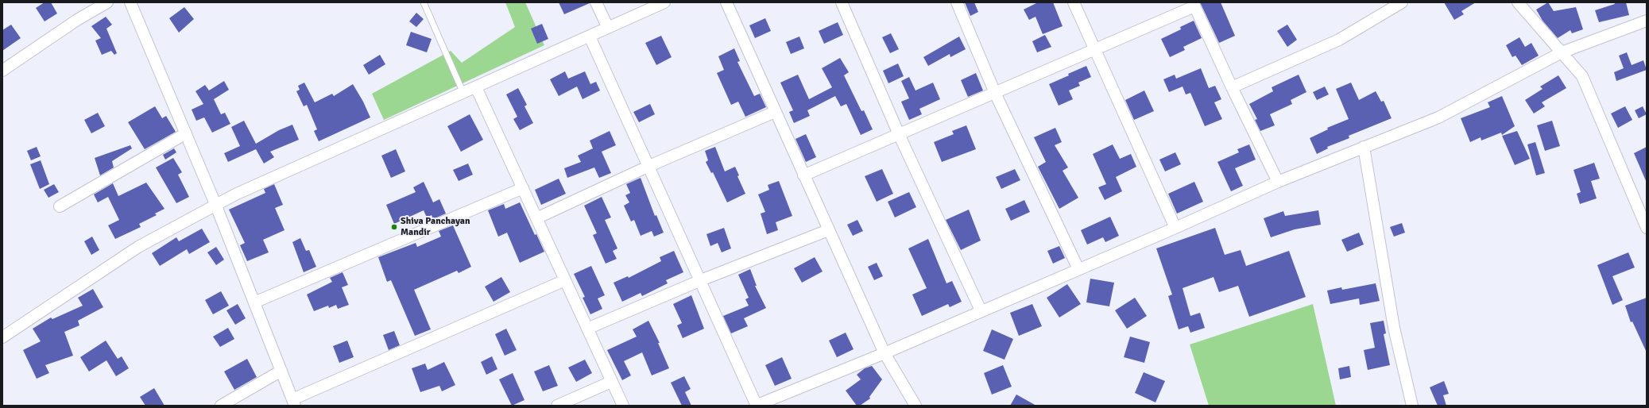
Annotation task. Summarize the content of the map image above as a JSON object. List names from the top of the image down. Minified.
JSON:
{"places":["Shiva Panchayan Mandir"]}
